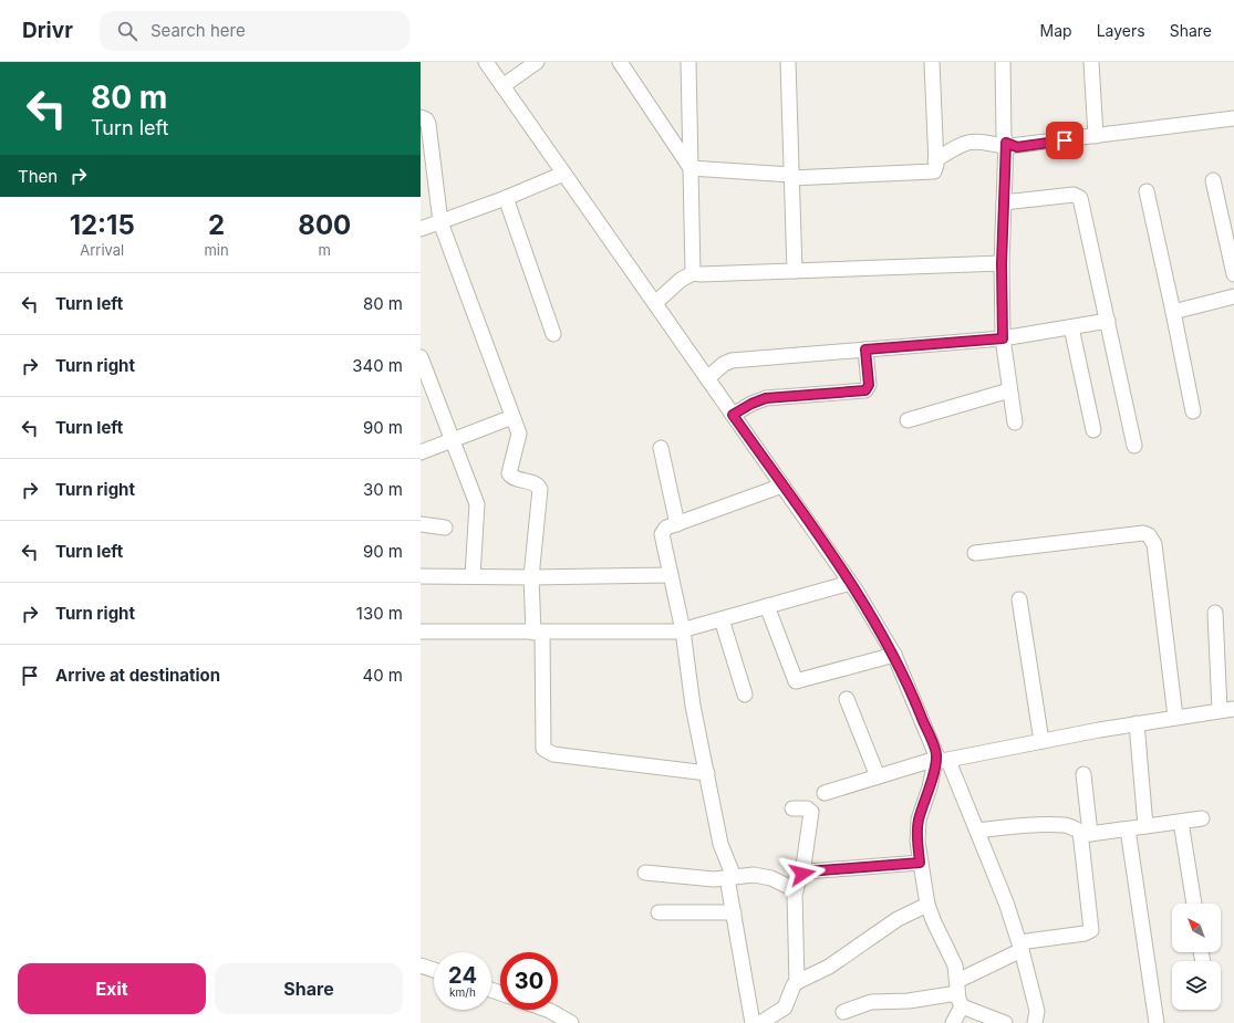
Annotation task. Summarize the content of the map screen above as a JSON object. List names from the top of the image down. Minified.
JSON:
{"north":"top left","page":{"header":"Drivr","search":"Search here","nav":["Map","Layers","Share"],"turn":["80 m","Turn left"],"then":"Then","eta":["12:15","Arrival","2","min","800","m"],"list":[{"name":"Turn left","value":"80 m"},{"name":"Turn right","value":"340 m"},{"name":"Turn left","value":"90 m"},{"name":"Turn right","value":"30 m"},{"name":"Turn left","value":"90 m"},{"name":"Turn right","value":"130 m"},{"name":"Arrive at destination","value":"40 m"}],"speed":"24 km/h","limit":"30","buttons":["Exit","Share"]}}
